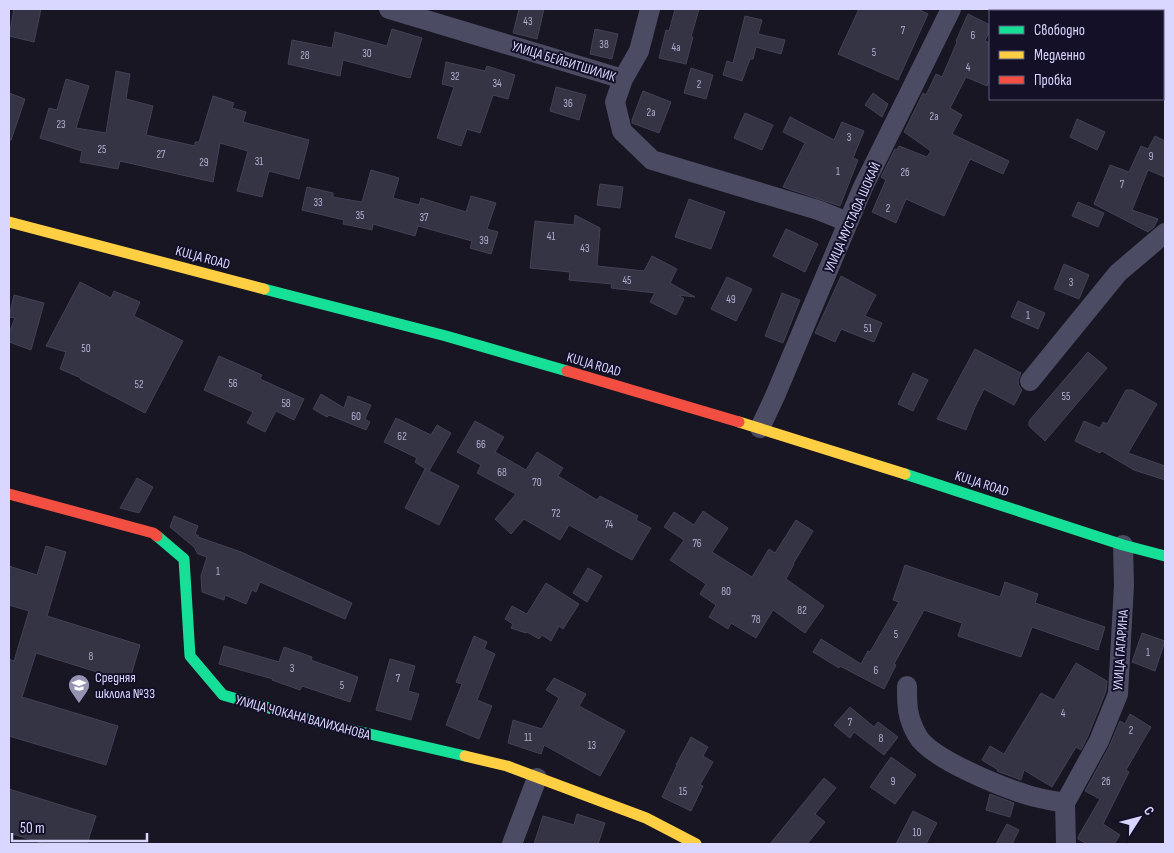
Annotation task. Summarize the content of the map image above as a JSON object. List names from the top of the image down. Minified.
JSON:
{"streets":{"main road":["KULJA ROAD","УЛИЦА ЧОКАНА ВАЛИХАНОВА"],"street":["УЛИЦА БЕЙБИТШИЛИК","УЛИЦА МУСТАФА ШОКАЙ","УЛИЦА ГАГАРИНА"]},"crossings":[["УЛИЦА БЕЙБИТШИЛИК","УЛИЦА МУСТАФА ШОКАЙ"],["УЛИЦА МУСТАФА ШОКАЙ","KULJA ROAD"],["KULJA ROAD","УЛИЦА ГАГАРИНА"]],"places":{"school or university":["Средняя шклола №33"]},"house_numbers":["43","7","6","38","4а","5","30","28","4","32","34","2","36","2а","2а","23","3","25","27","9","31","29","1","2б","7","33","2","35","37","41","39","43","45","3","49","1","51","50","56","52","55","58","60","62","66","68","70","72","74","76","1","80","82","78","5","1","8","3","6","7","5","4","7","2","11","8","13","9","2б","15","10"],"legend":["Свободно","Медленно","Пробка"],"scale_bar":"50 m","north":"top right"}
